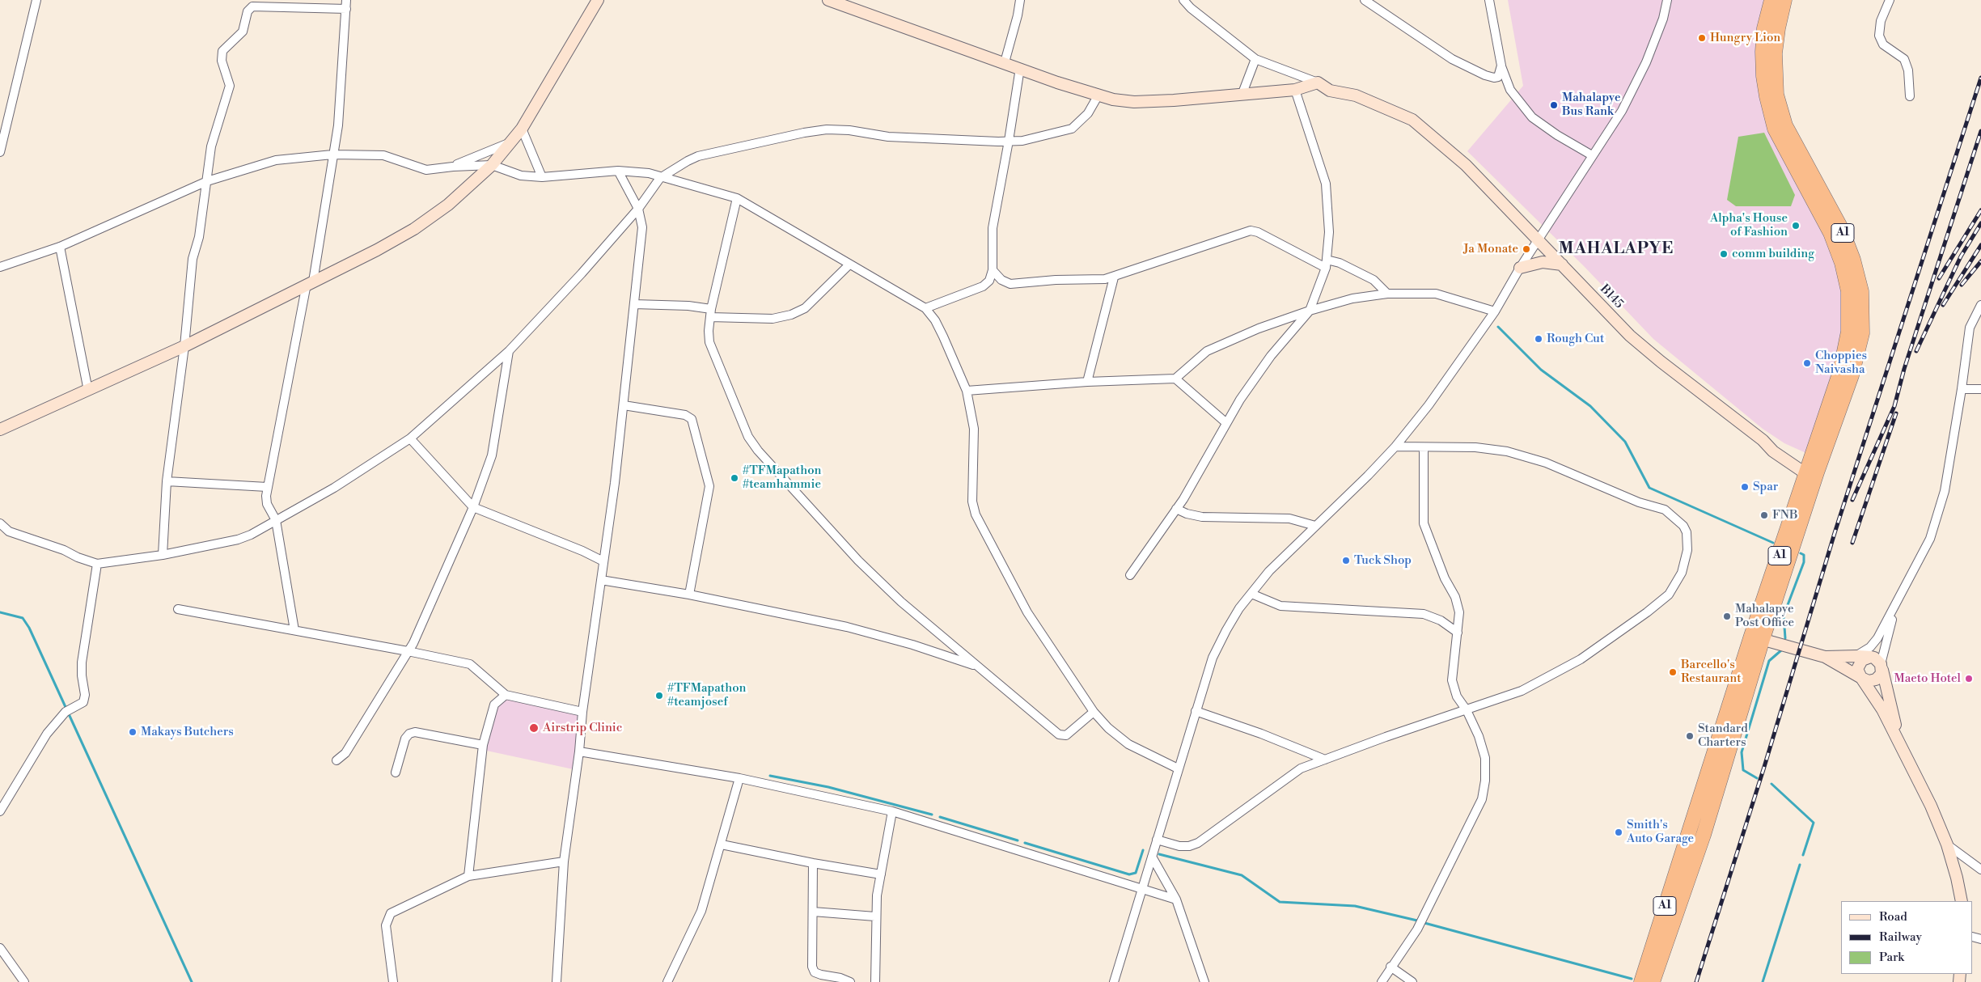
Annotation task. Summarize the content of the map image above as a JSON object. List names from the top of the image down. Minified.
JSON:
{"streets":{"highway":["A1"],"street":["B145"]},"crossings":[["A1","B145"]],"districts":["MAHALAPYE"],"places":["Hungry Lion","Mahalapye Bus Rank","Alpha's House of Fashion","Ja Monate","comm building","Rough Cut","Choppies Naivasha","#TFMapathon #teamhammie","Spar","FNB","Tuck Shop","Mahalapye Post Office","Barcello's Restaurant","Maeto Hotel","#TFMapathon #teamjosef","Airstrip Clinic","Makays Butchers","Standard Charters","Smith's Auto Garage"],"legend":["Road","Railway","Park"]}
